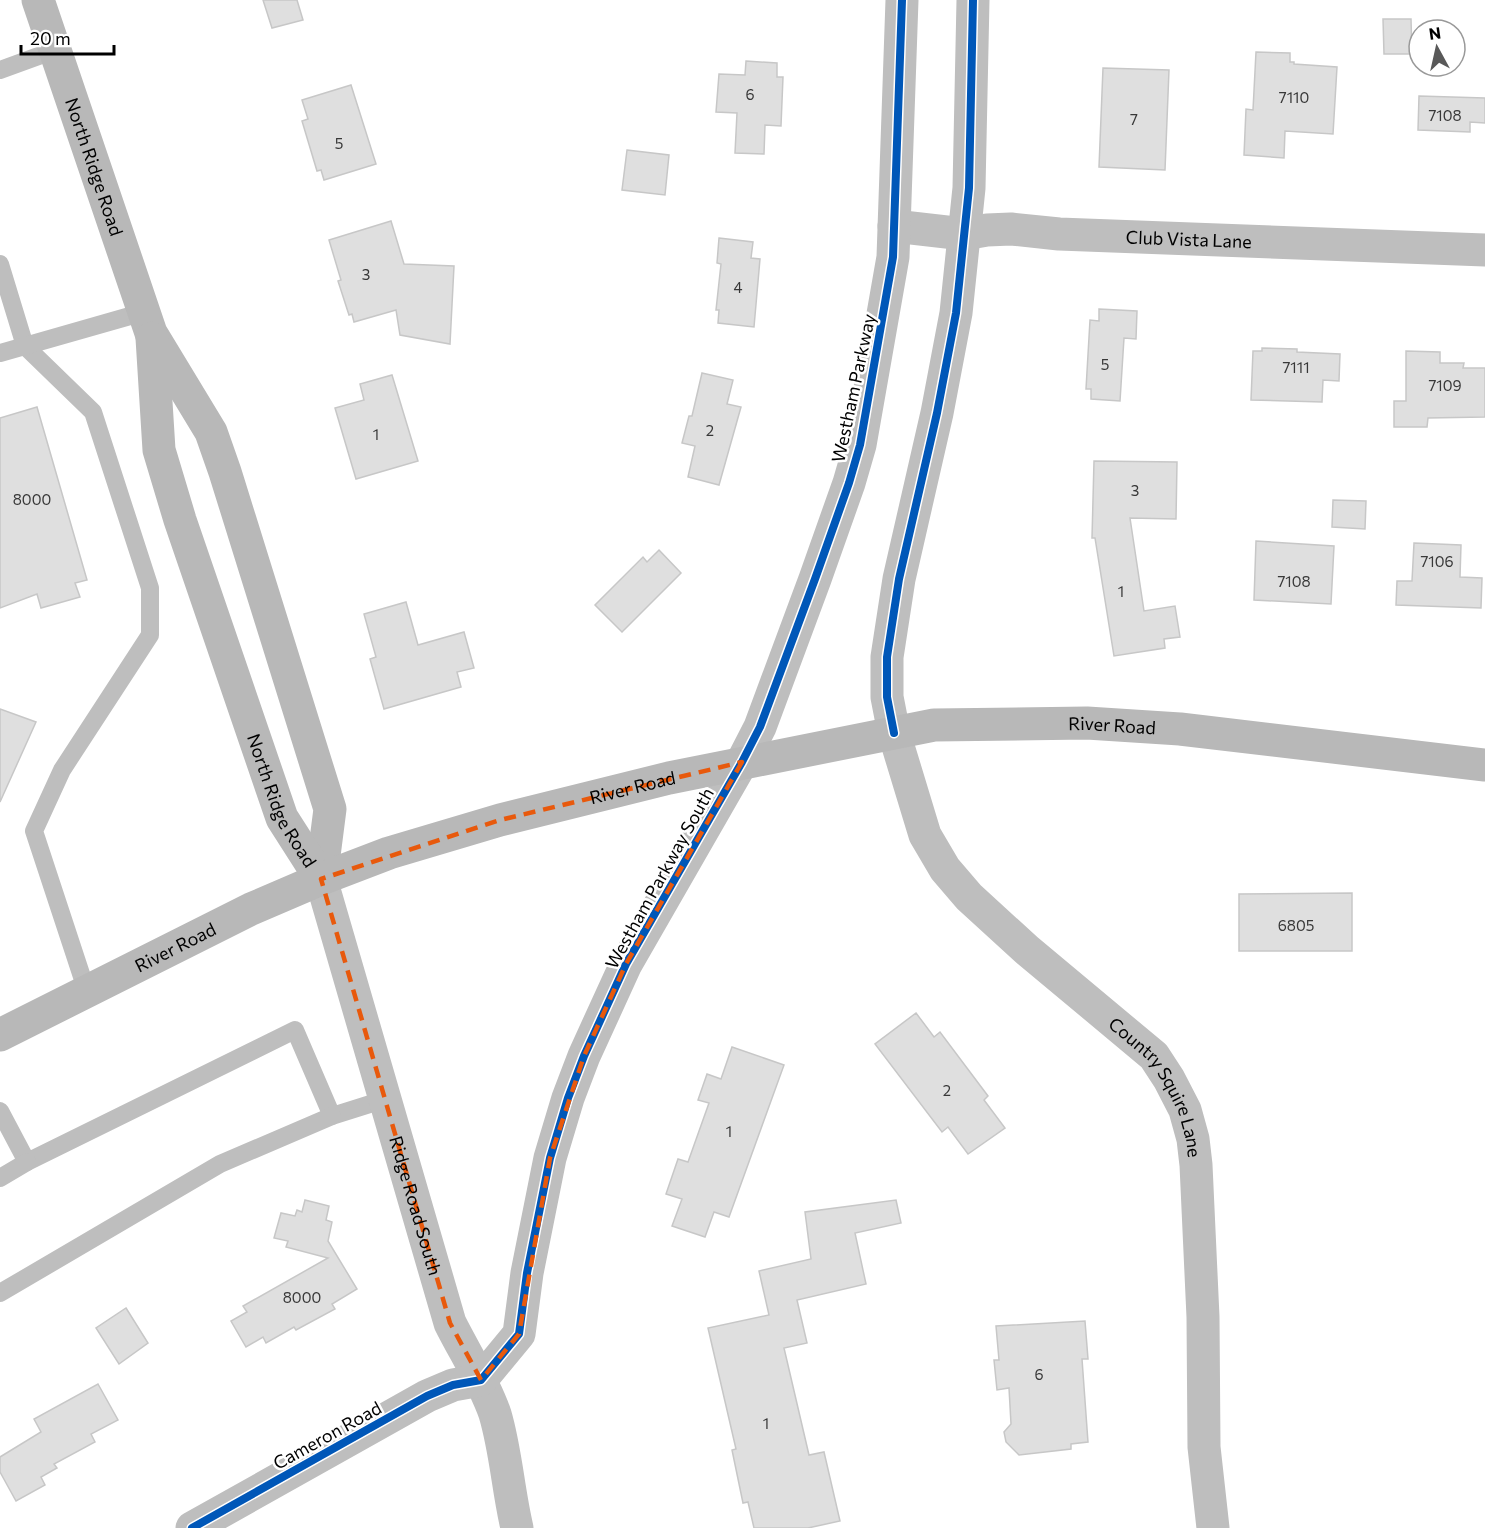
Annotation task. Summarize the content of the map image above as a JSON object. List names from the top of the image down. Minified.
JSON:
{"streets":{"main road":["North Ridge Road","River Road"],"street":["Club Vista Lane","Westham Parkway","Westham Parkway South","Country Squire Lane","Ridge Road South","Cameron Road"]},"crossings":[["North Ridge Road","River Road"],["North Ridge Road","Ridge Road South"],["Club Vista Lane","Westham Parkway"],["Westham Parkway","River Road"],["Westham Parkway","Westham Parkway South"],["River Road","Westham Parkway South"],["River Road","Country Squire Lane"],["River Road","Ridge Road South"],["Westham Parkway South","Ridge Road South"],["Westham Parkway South","Cameron Road"],["Ridge Road South","Cameron Road"]],"house_numbers":["6","7110","7108","7","5","3","4","5","7111","7109","2","1","3","8000","7106","7108","1","6805","2","1","8000","6","1"],"scale_bar":"20 m","north":"top"}
